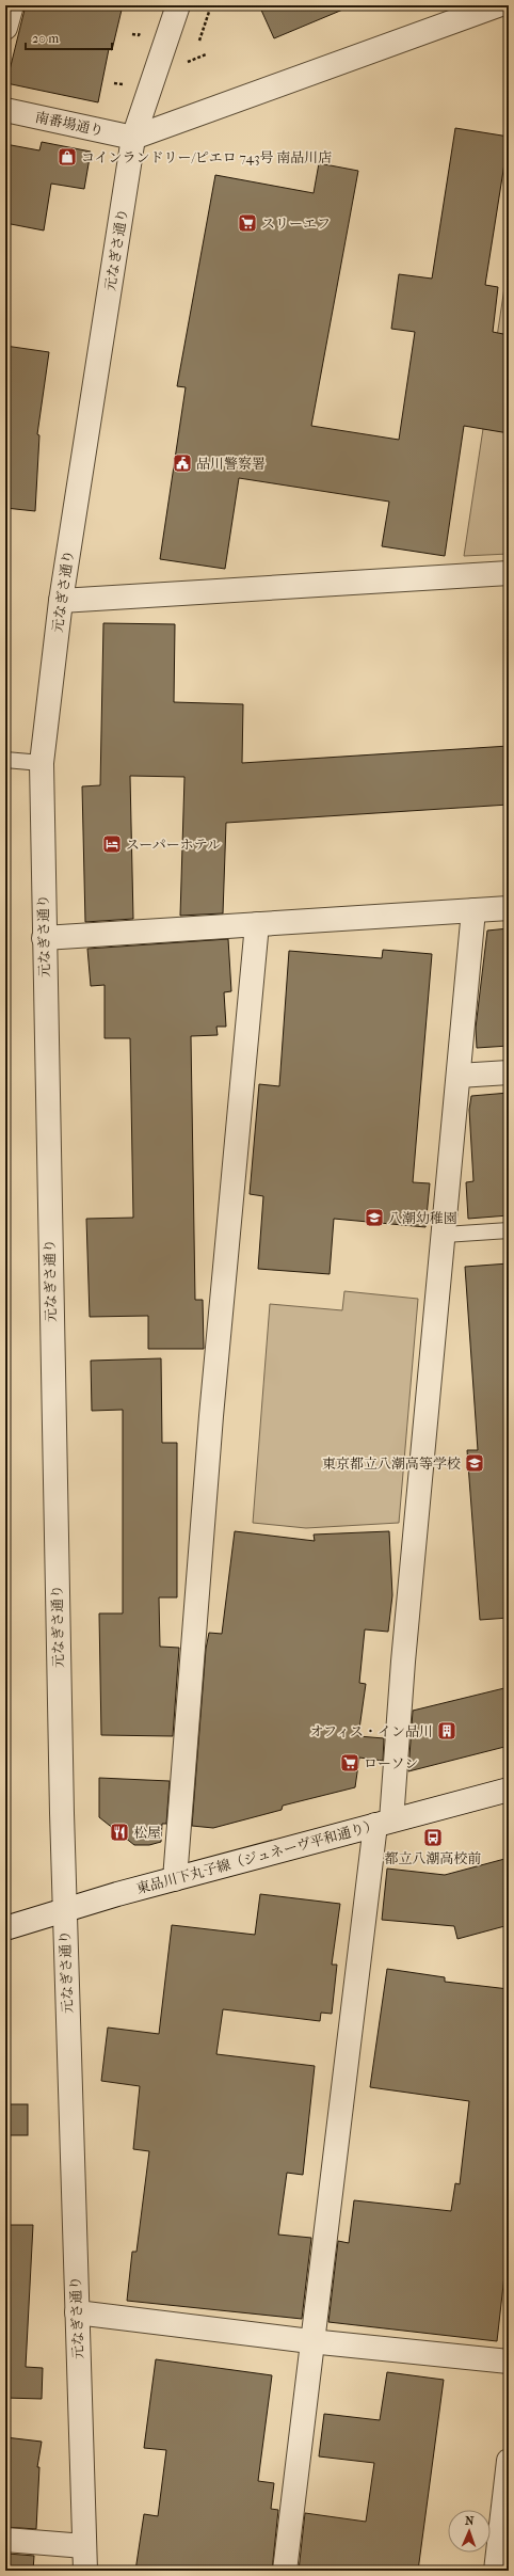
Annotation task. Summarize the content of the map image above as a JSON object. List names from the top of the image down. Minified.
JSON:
{"streets":{"street":["南番場通り","元なぎさ通り","東品川下丸子線（ジュネーヴ平和通り）"]},"crossings":[["南番場通り","元なぎさ通り"],["元なぎさ通り","東品川下丸子線（ジュネーヴ平和通り）"]],"places":{"shop":["コインランドリー/ピエロ 743号 南品川店"],"supermarket":["スリーエフ","ローソン"],"public building":["品川警察署"],"hotel":["スーパーホテル"],"school or university":["八潮幼稚園","東京都立八潮高等学校"],"building":["オフィス・イン品川"],"restaurant":["松屋"],"bus stop":["都立八潮高校前"]},"scale_bar":"20 m","north":"top"}
